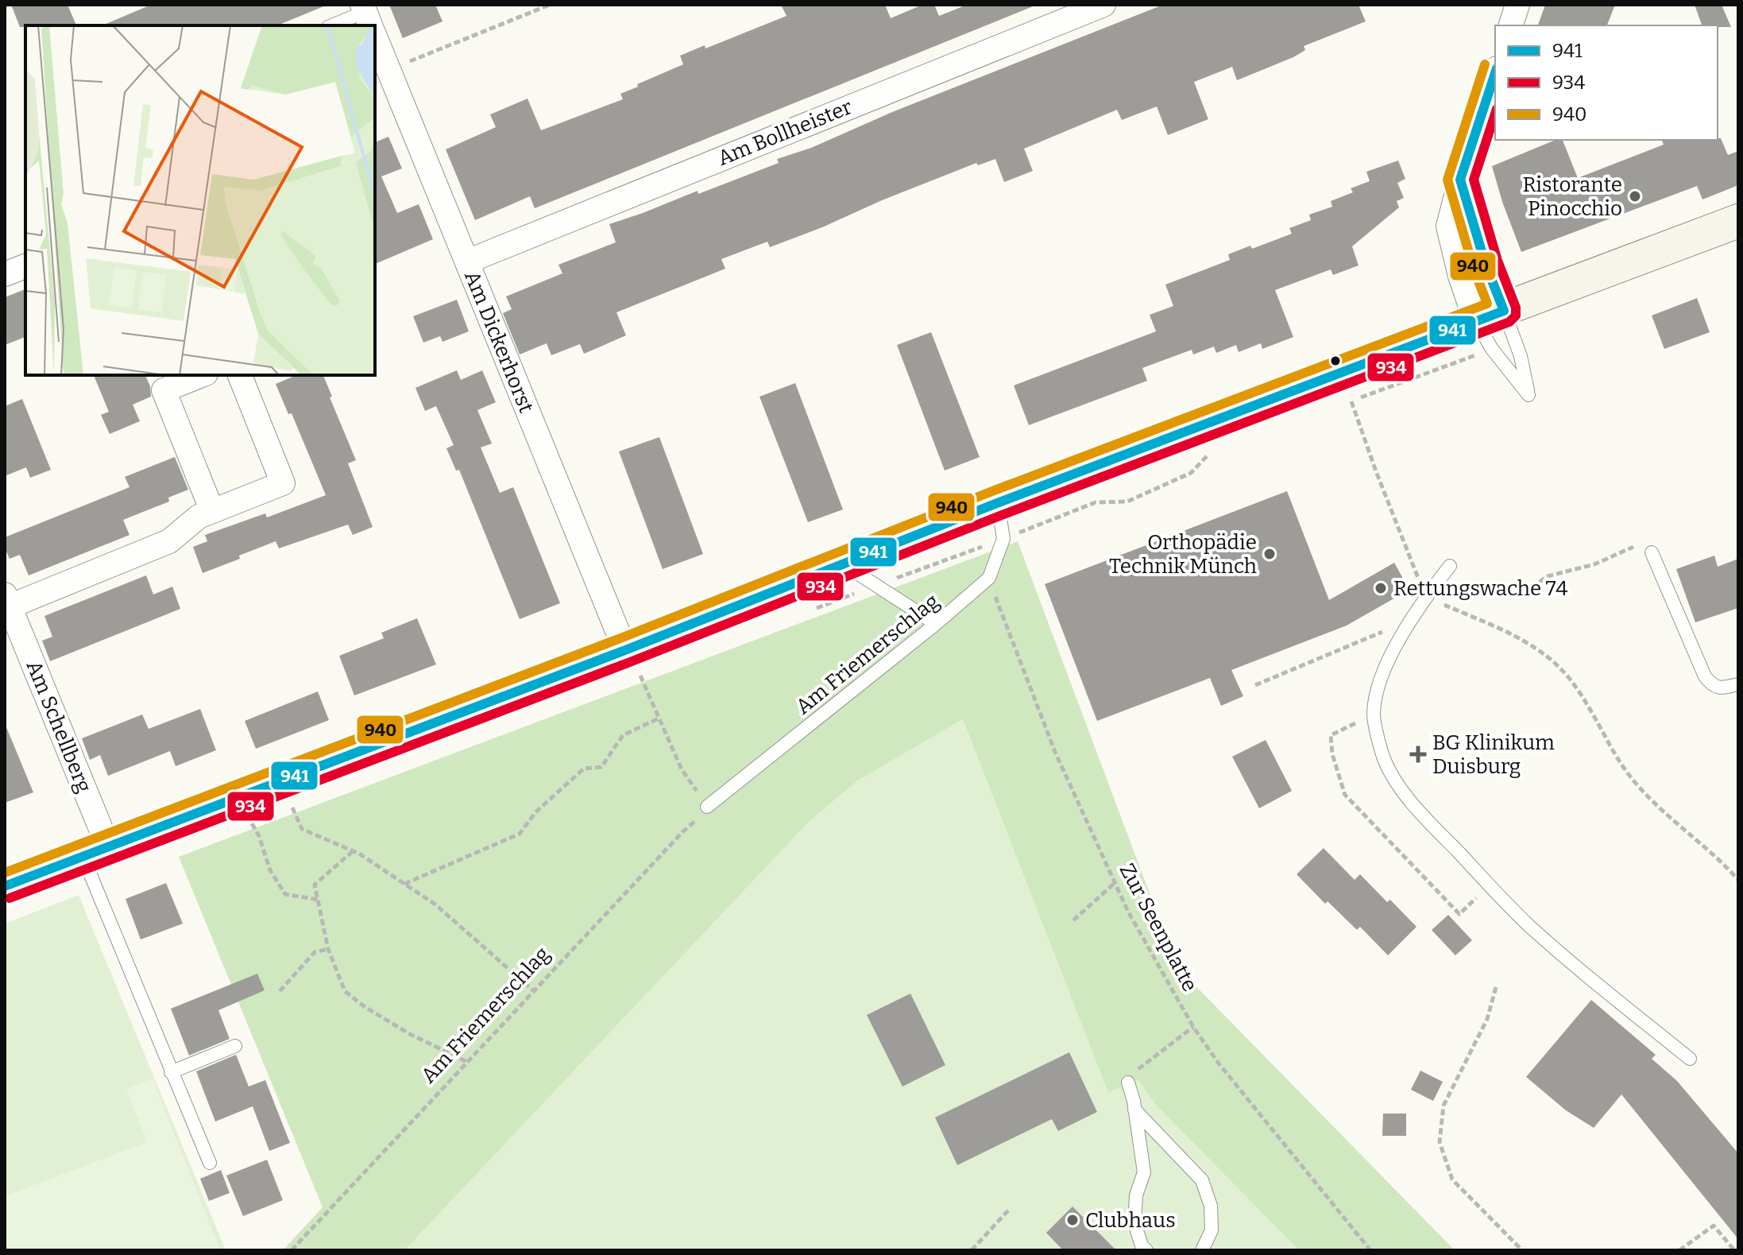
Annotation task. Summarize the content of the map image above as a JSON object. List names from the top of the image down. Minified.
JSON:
{"streets":{"street":["Am Bollheister","Am Dickerhorst","Am Schellberg"],"lane":["Am Friemerschlag"],"path":["Zur Seenplatte"]},"crossings":[["Am Bollheister","Am Dickerhorst"],["Am Friemerschlag","Zur Seenplatte"]],"places":{"other":["Ristorante Pinocchio","Orthopädie Technik Münch","Rettungswache 74","Clubhaus"],"health":["BG Klinikum Duisburg"]},"lines":["transit line 940","transit line 941","transit line 934"],"legend":["941","934","940"]}
